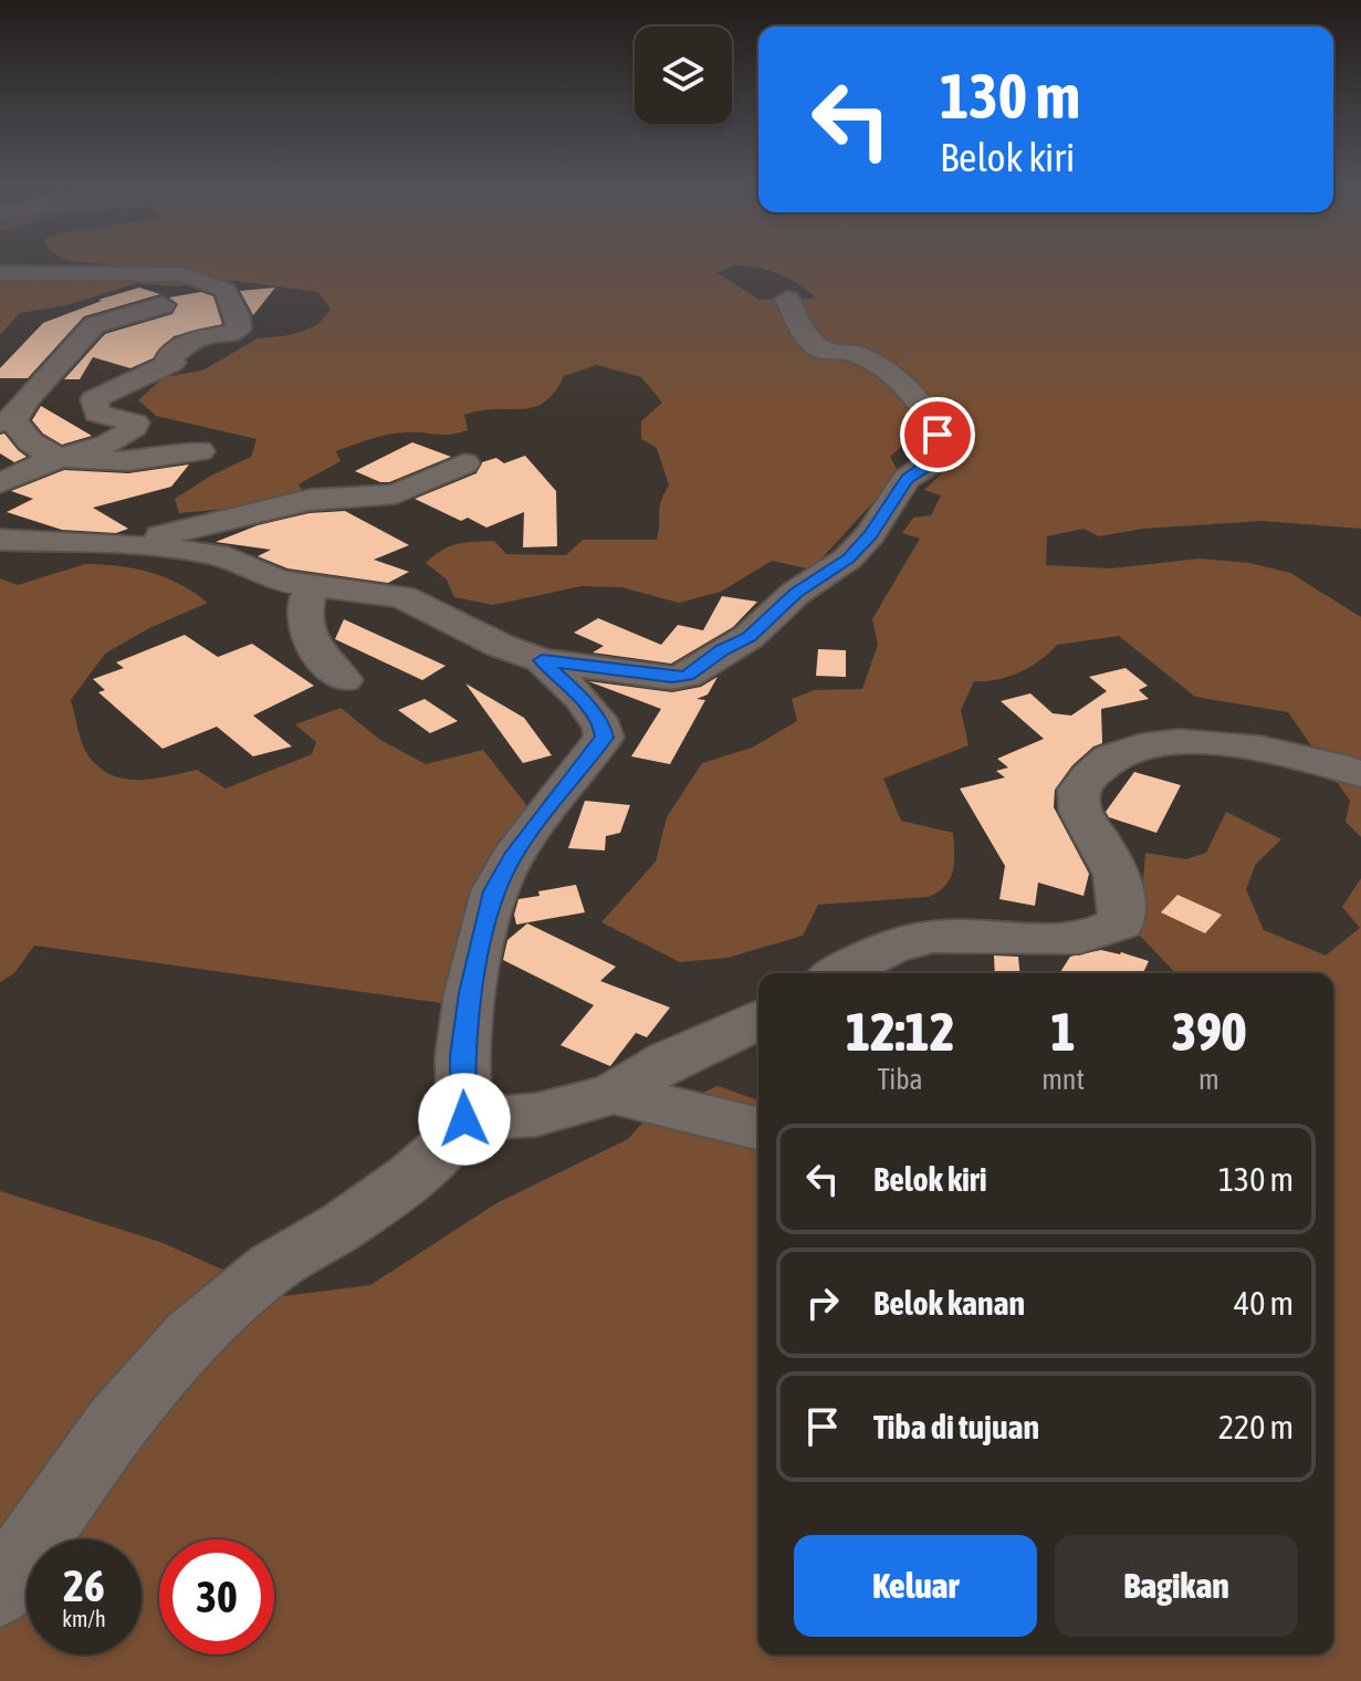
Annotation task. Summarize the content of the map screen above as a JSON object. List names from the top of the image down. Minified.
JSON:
{"page":{"turn":["130 m","Belok kiri"],"eta":["12:12","Tiba","1","mnt","390","m"],"list":[{"name":"Belok kiri","value":"130 m"},{"name":"Belok kanan","value":"40 m"},{"name":"Tiba di tujuan","value":"220 m"}],"buttons":["Keluar","Bagikan"],"speed":"26 km/h","limit":"30"}}
